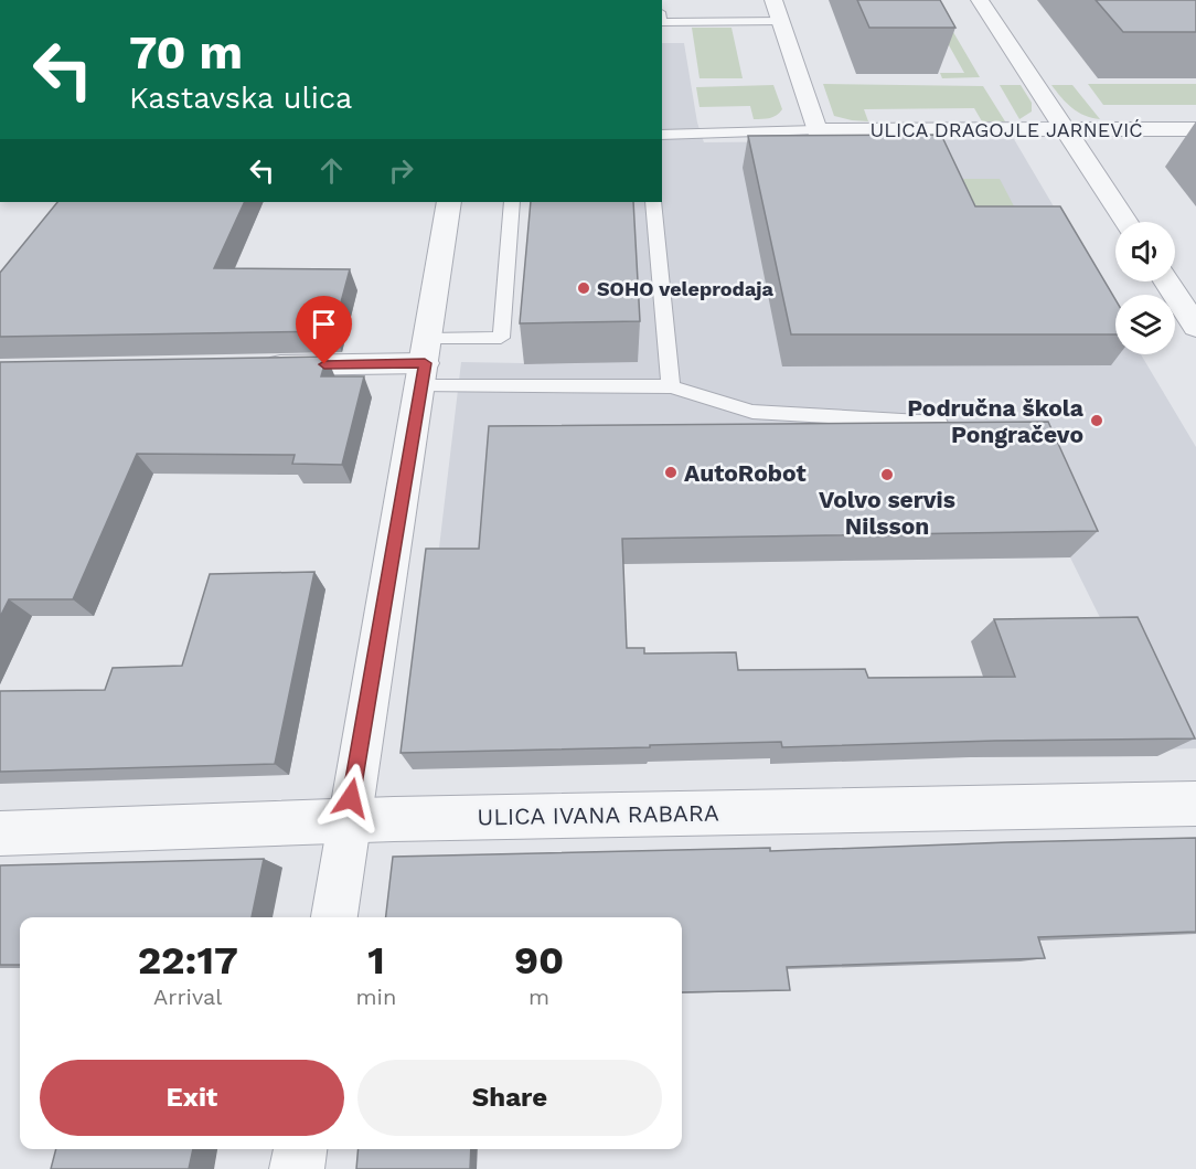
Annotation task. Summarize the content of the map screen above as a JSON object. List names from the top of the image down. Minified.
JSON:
{"streets":{"street":["ULICA DRAGOJLE JARNEVIĆ","ULICA IVANA RABARA"]},"places":["SOHO veleprodaja","Područna škola Pongračevo","AutoRobot","Volvo servis Nilsson"],"page":{"turn":["70 m","Kastavska ulica"],"eta":["22:17","Arrival","1","min","90","m"],"buttons":["Exit","Share"]}}
